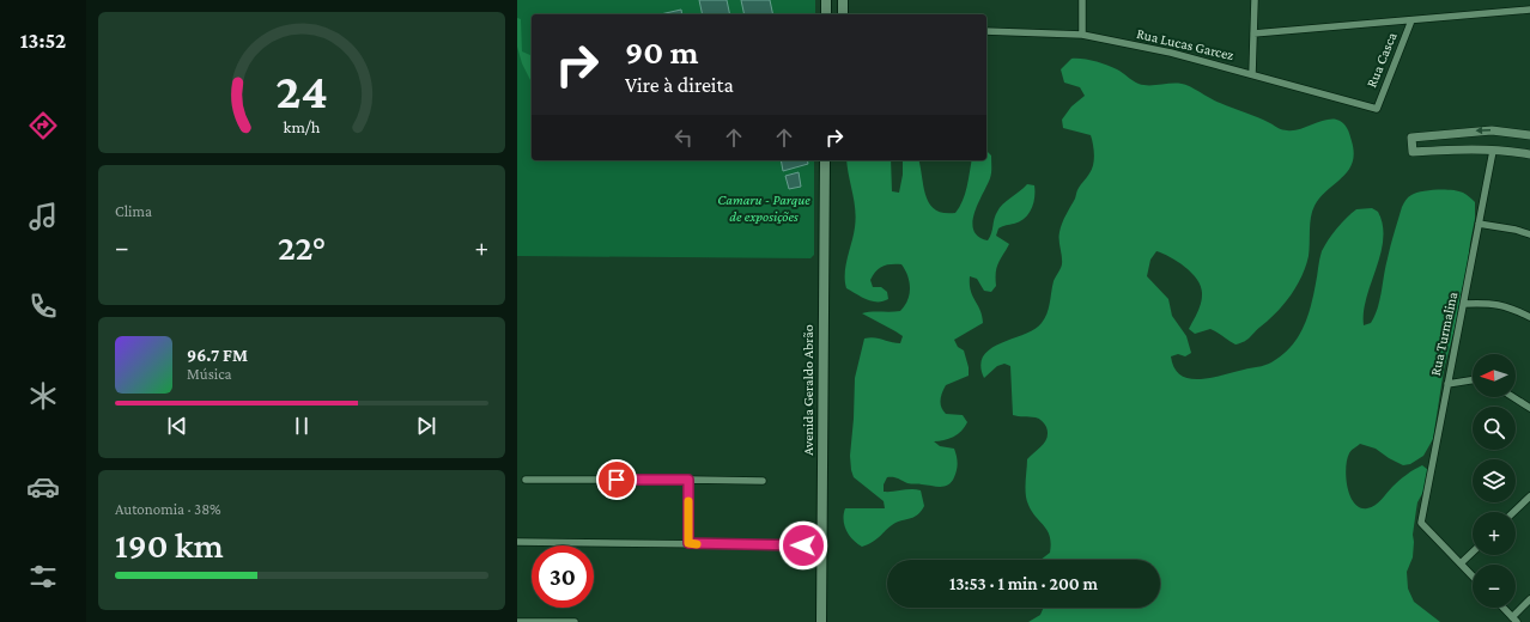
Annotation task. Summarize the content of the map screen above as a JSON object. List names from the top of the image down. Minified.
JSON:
{"streets":{"main road":["Avenida Geraldo Abrão"],"street":["Rua Lucas Garcez","Rua Casca","Rua Turmalina"]},"crossings":[["Rua Lucas Garcez","Rua Casca"]],"parks":["Camaru - Parque de exposições"],"north":"left","page":{"tabs":"13:52","turn":["90 m","Vire à direita"],"tile":["Clima",["Autonomia · 38%","190 km"]],"heat":["−","22°","+"],"song":["96.7 FM","Música"],"map_buttons":["+","−"],"limit":"30","trip":"13:53 · 1 min · 200 m","gauge":["24","km/h"]}}
